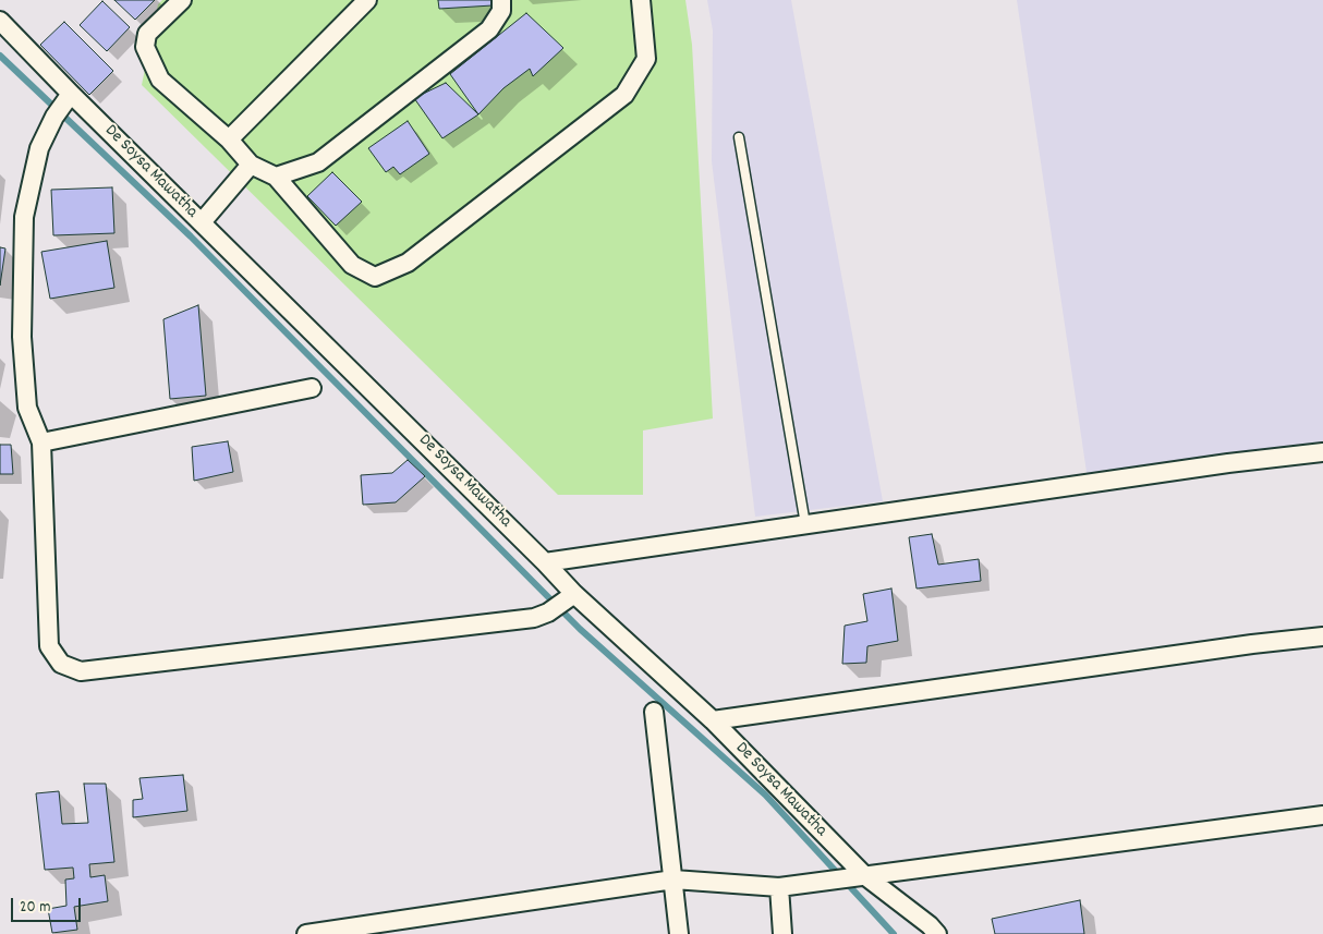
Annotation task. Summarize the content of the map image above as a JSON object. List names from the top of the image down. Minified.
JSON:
{"streets":{"street":["De Soysa Mawatha"]},"scale_bar":"20 m"}
